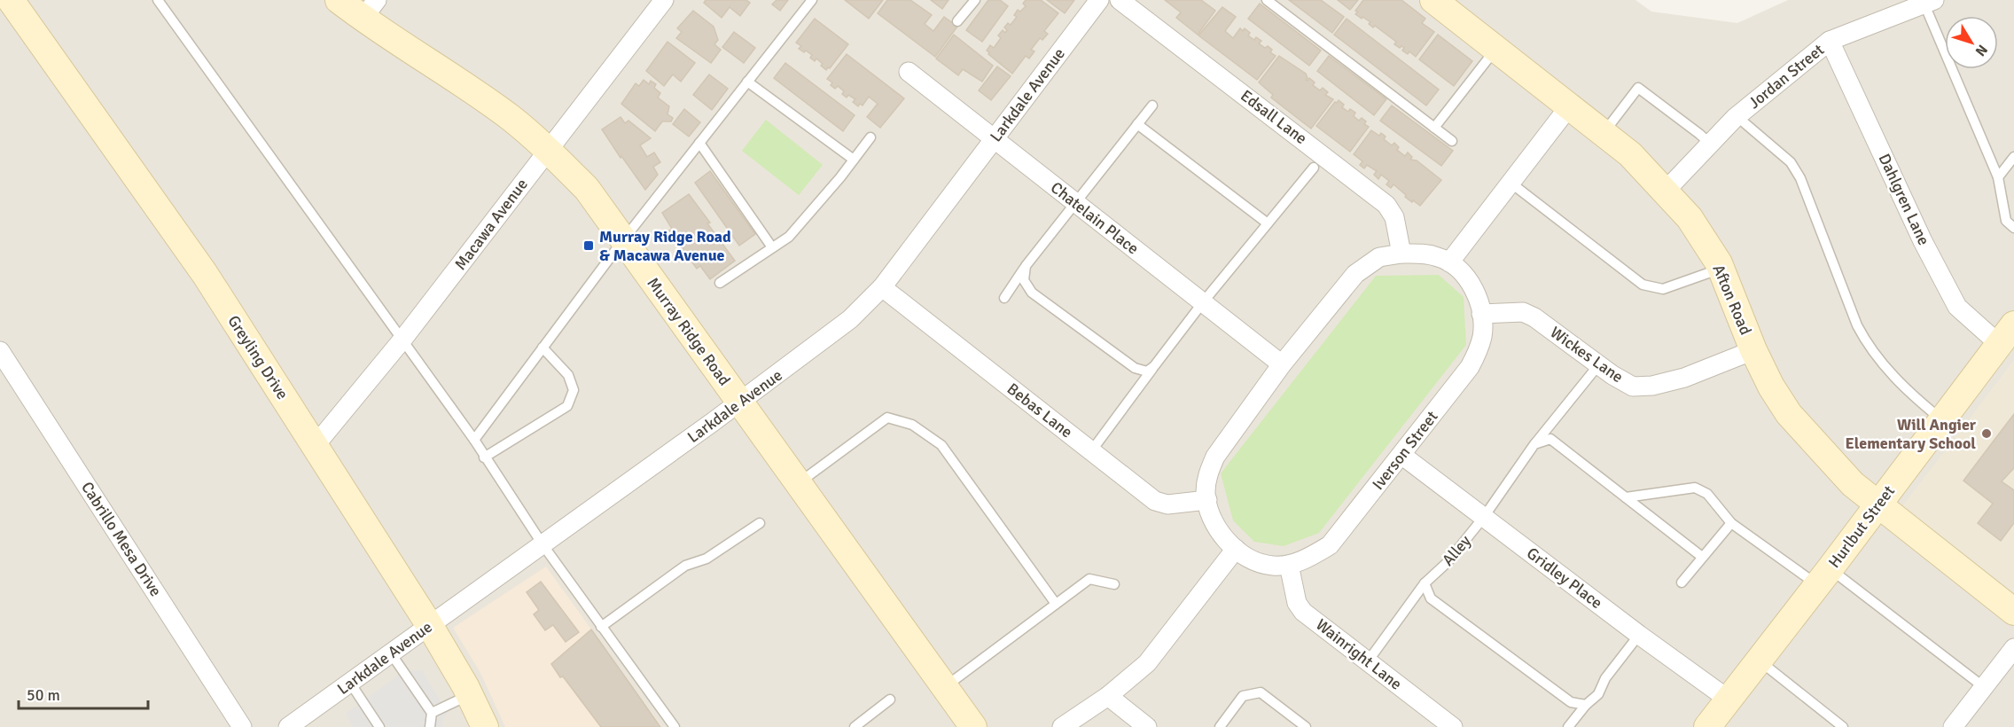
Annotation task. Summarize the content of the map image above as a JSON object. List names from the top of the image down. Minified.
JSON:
{"streets":{"street":["Jordan Street","Larkdale Avenue","Edsall Lane","Dahlgren Lane","Chatelain Place","Macawa Avenue","Afton Road","Murray Ridge Road","Wickes Lane","Greyling Drive","Bebas Lane","Iverson Street","Hurlbut Street","Cabrillo Mesa Drive","Gridley Place","Wainright Lane"],"lane":["Alley"]},"crossings":[["Jordan Street","Dahlgren Lane"],["Jordan Street","Afton Road"],["Larkdale Avenue","Chatelain Place"],["Larkdale Avenue","Murray Ridge Road"],["Larkdale Avenue","Greyling Drive"],["Larkdale Avenue","Bebas Lane"],["Edsall Lane","Iverson Street"],["Dahlgren Lane","Hurlbut Street"],["Chatelain Place","Iverson Street"],["Macawa Avenue","Murray Ridge Road"],["Macawa Avenue","Greyling Drive"],["Afton Road","Wickes Lane"],["Afton Road","Hurlbut Street"],["Wickes Lane","Iverson Street"],["Wickes Lane","Alley"],["Bebas Lane","Iverson Street"],["Iverson Street","Gridley Place"],["Iverson Street","Wainright Lane"],["Hurlbut Street","Gridley Place"],["Alley","Gridley Place"],["Alley","Wainright Lane"]],"places":{"transit":["Murray Ridge Road & Macawa Avenue"],"other":["Will Angier Elementary School"]},"scale_bar":"50 m","north":"bottom right"}
